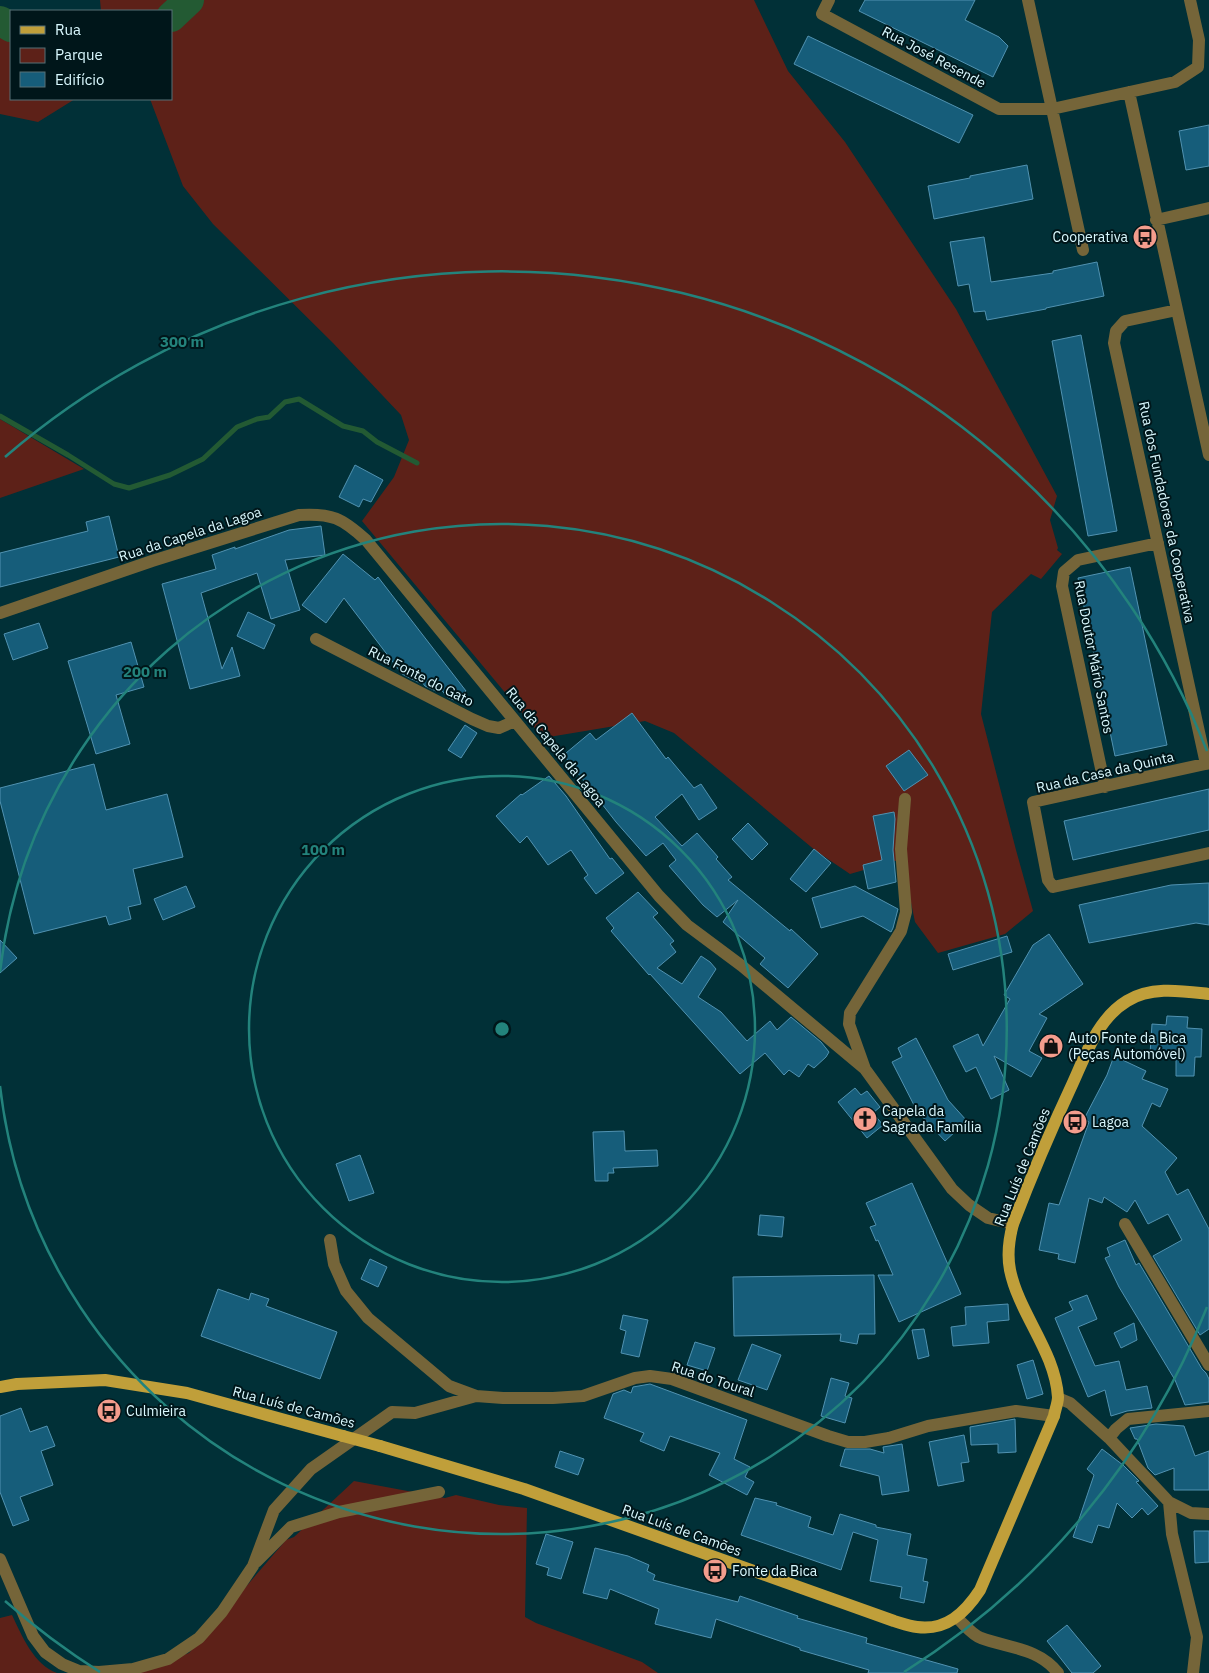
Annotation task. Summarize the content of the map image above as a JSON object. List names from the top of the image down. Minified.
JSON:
{"streets":{"main road":["Rua Luís de Camões"],"street":["Rua José Resende","Rua dos Fundadores da Cooperativa","Rua da Capela da Lagoa","Rua Doutor Mário Santos","Rua Fonte do Gato","Rua da Casa da Quinta","Rua do Toural"]},"crossings":[["Rua dos Fundadores da Cooperativa","Rua Doutor Mário Santos"],["Rua dos Fundadores da Cooperativa","Rua da Casa da Quinta"],["Rua da Capela da Lagoa","Rua Fonte do Gato"],["Rua da Capela da Lagoa","Rua Luís de Camões"],["Rua Doutor Mário Santos","Rua da Casa da Quinta"],["Rua Luís de Camões","Rua do Toural"]],"places":{"bus stop":["Cooperativa","Lagoa","Culmieira","Fonte da Bica"],"shop":["Auto Fonte da Bica (Peças Automóvel)"],"church":["Capela da Sagrada Família"]},"legend":["Rua","Parque","Edifício"],"rings":["300 m","200 m","100 m"]}
